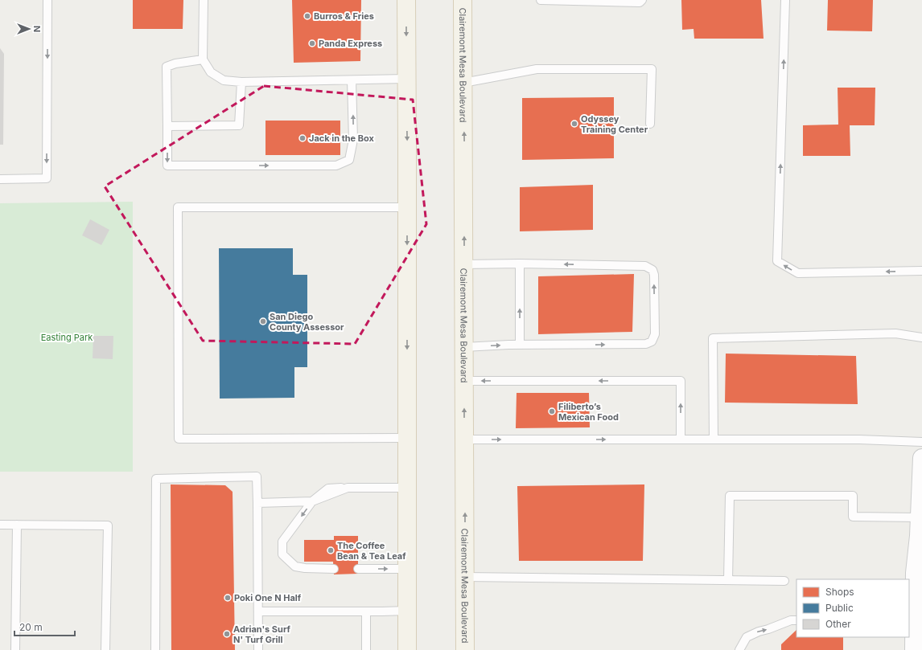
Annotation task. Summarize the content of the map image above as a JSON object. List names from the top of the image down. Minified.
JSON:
{"streets":{"main road":["Clairemont Mesa Boulevard"]},"parks":["Easting Park"],"places":["Burros & Fries","Panda Express","Odyssey Training Center","Jack in the Box","San Diego County Assessor","Filiberto’s Mexican Food","The Coffee Bean & Tea Leaf","Poki One N Half","Adrian's Surf N' Turf Grill"],"legend":["Shops","Public","Other"],"scale_bar":"20 m","north":"right"}
